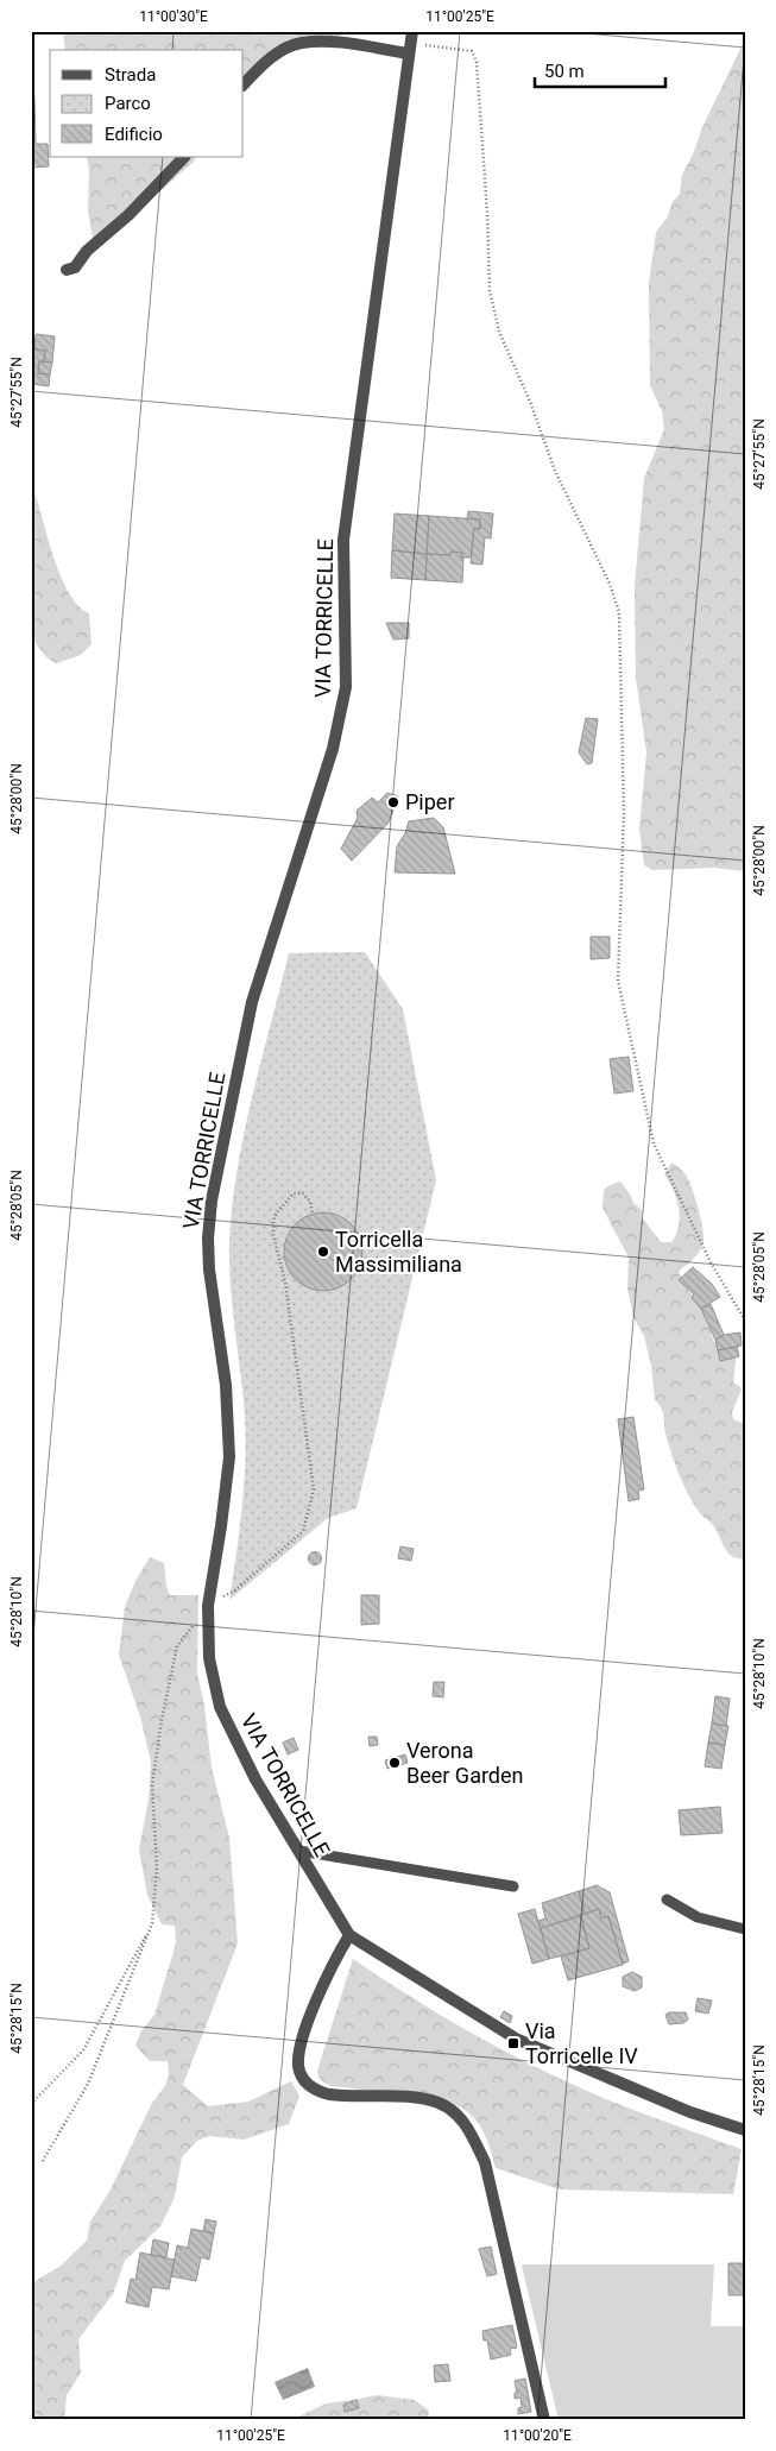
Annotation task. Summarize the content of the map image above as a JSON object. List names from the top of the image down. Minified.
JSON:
{"streets":{"street":["VIA TORRICELLE"]},"places":{"other":["Piper","Torricella Massimiliana","Verona Beer Garden"],"transit":["Via Torricelle IV"]},"legend":["Strada","Parco","Edificio"],"scale_bar":"50 m","coordinates":["11°00'30\"E","11°00'25\"E","45°27'55\"N","45°28'00\"N","45°28'05\"N","45°28'10\"N","45°28'15\"N","11°00'20\"E"]}
